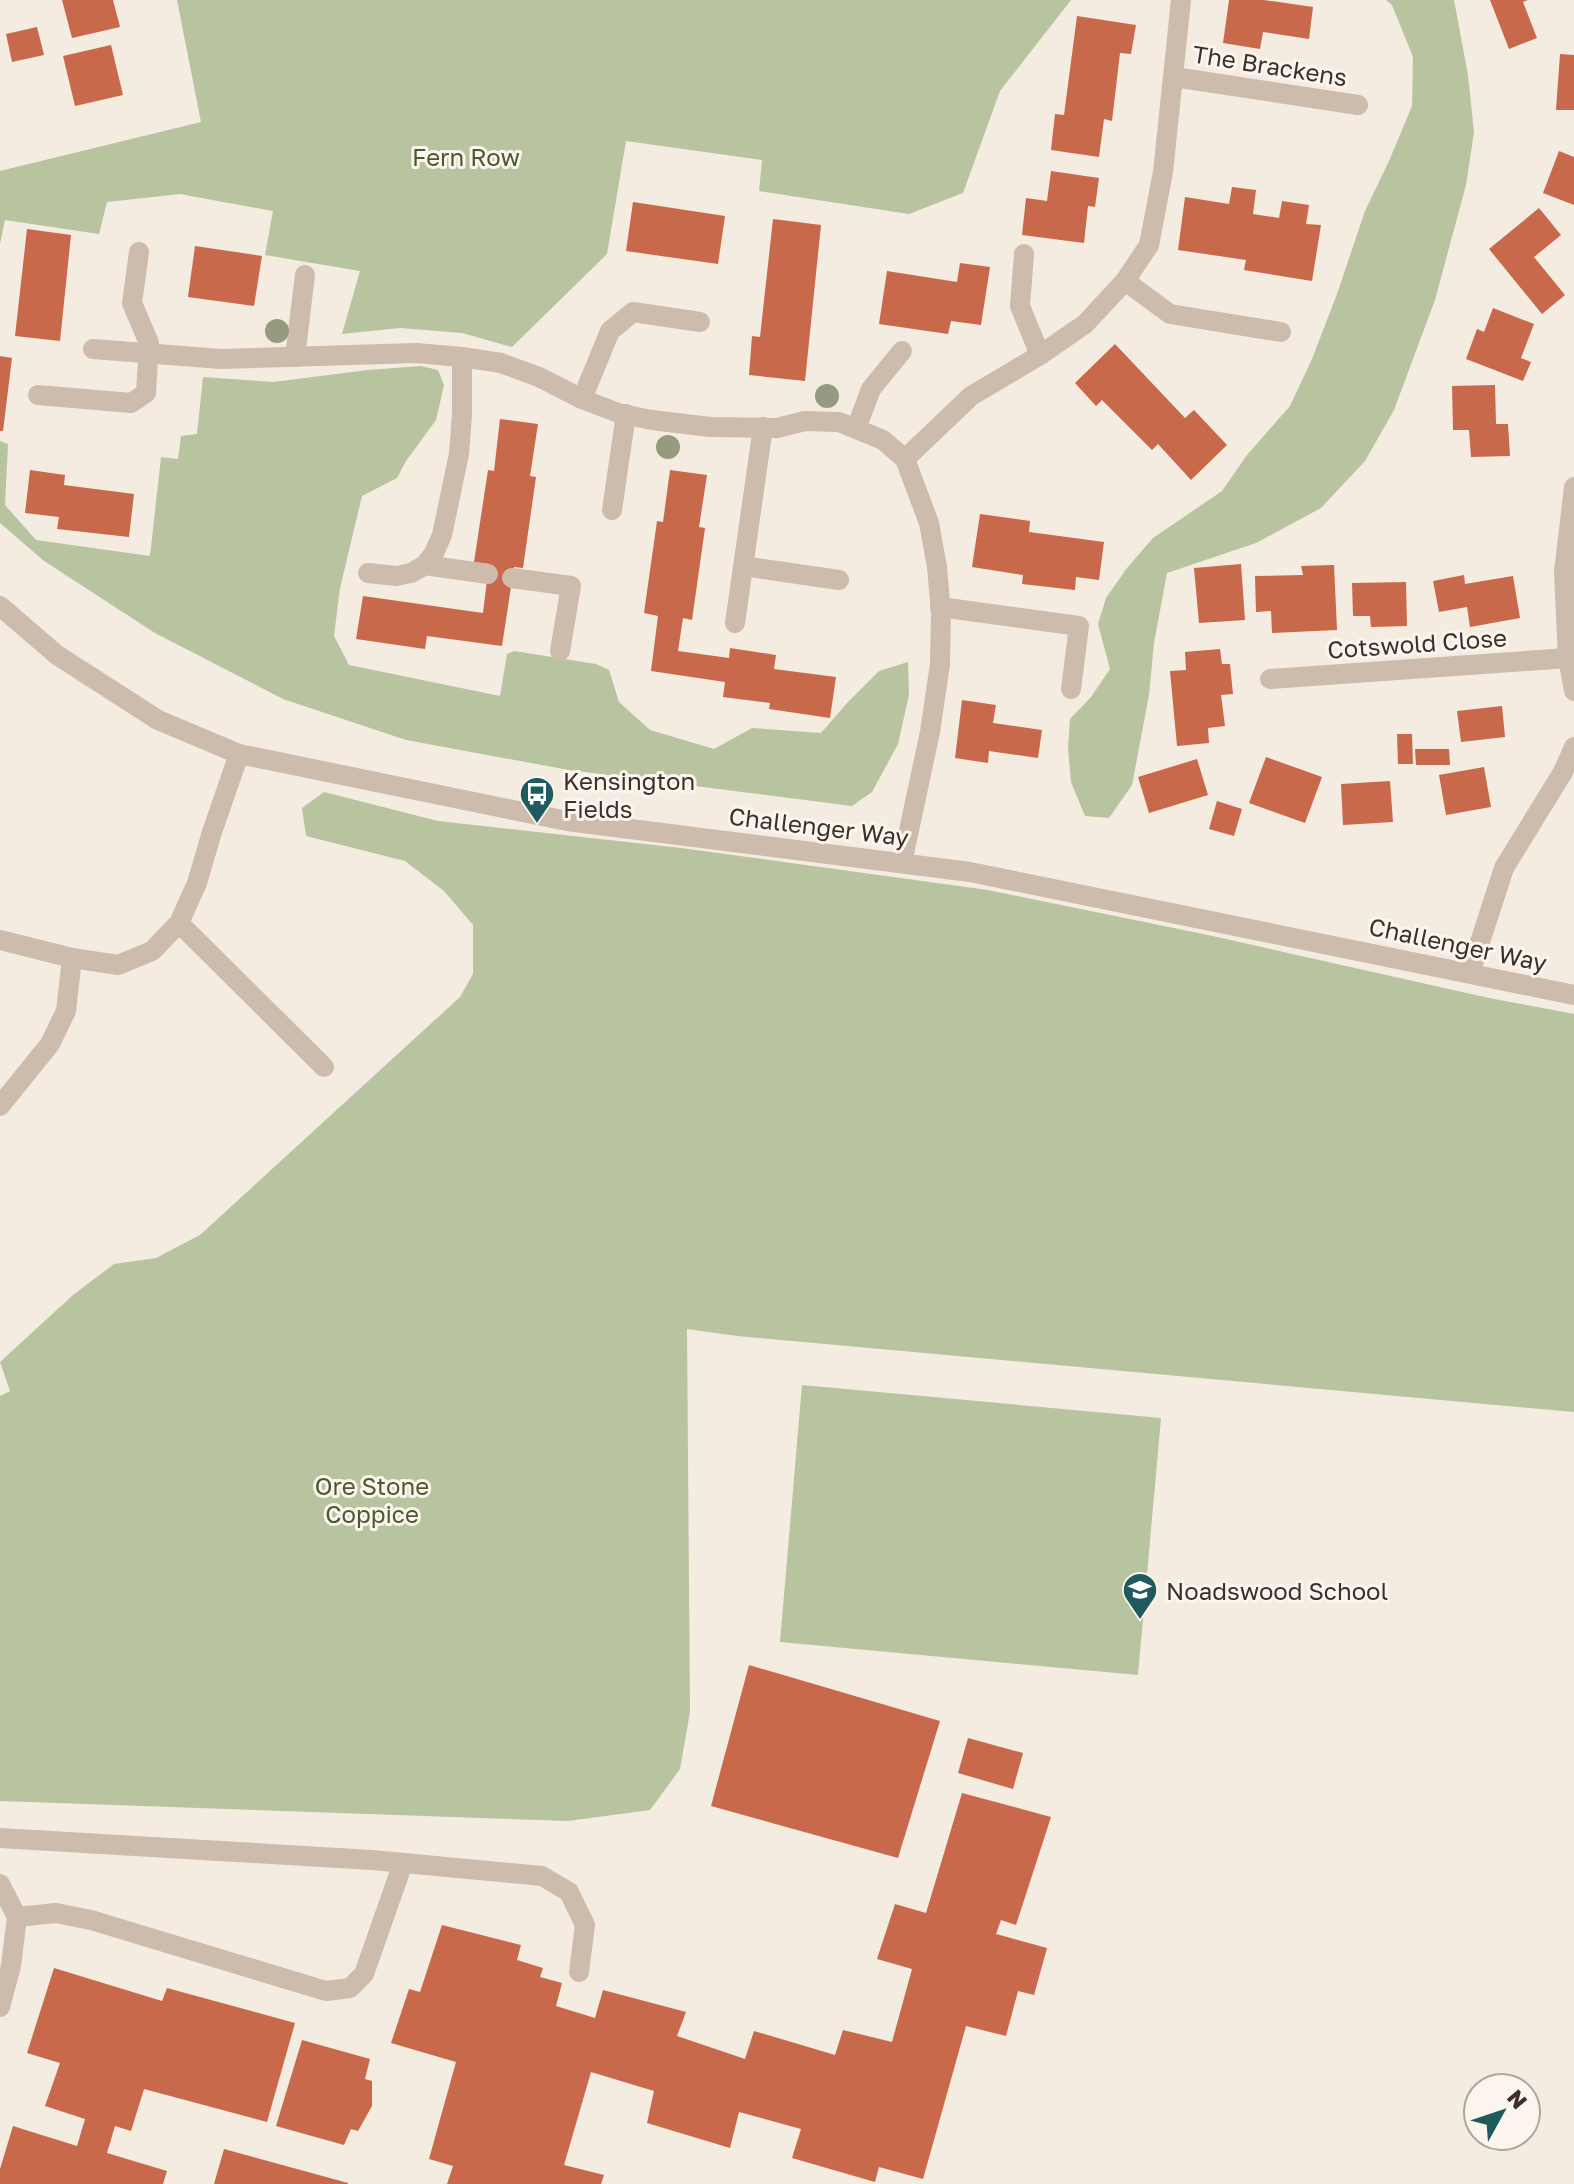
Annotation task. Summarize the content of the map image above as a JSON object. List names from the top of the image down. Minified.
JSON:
{"streets":{"street":["The Brackens","Cotswold Close","Challenger Way"]},"parks":["Fern Row","Ore Stone Coppice"],"places":{"bus stop":["Kensington Fields"],"school or university":["Noadswood School"]},"north":"top right"}
